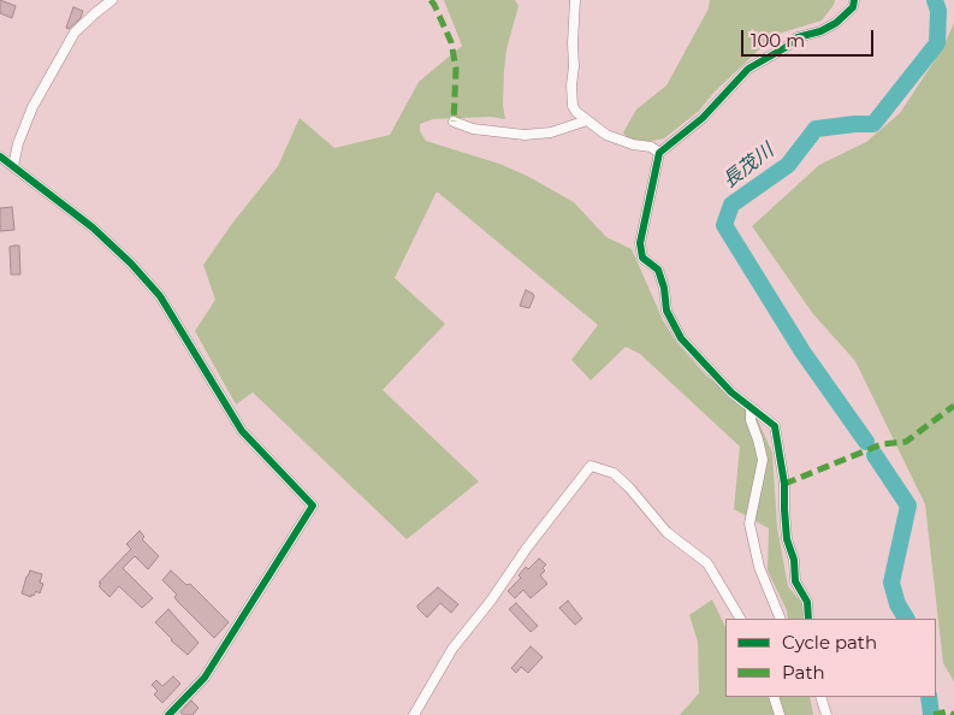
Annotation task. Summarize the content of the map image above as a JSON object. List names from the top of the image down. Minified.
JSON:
{"water":["長茂川"],"legend":["Cycle path","Path"],"scale_bar":"100 m"}
